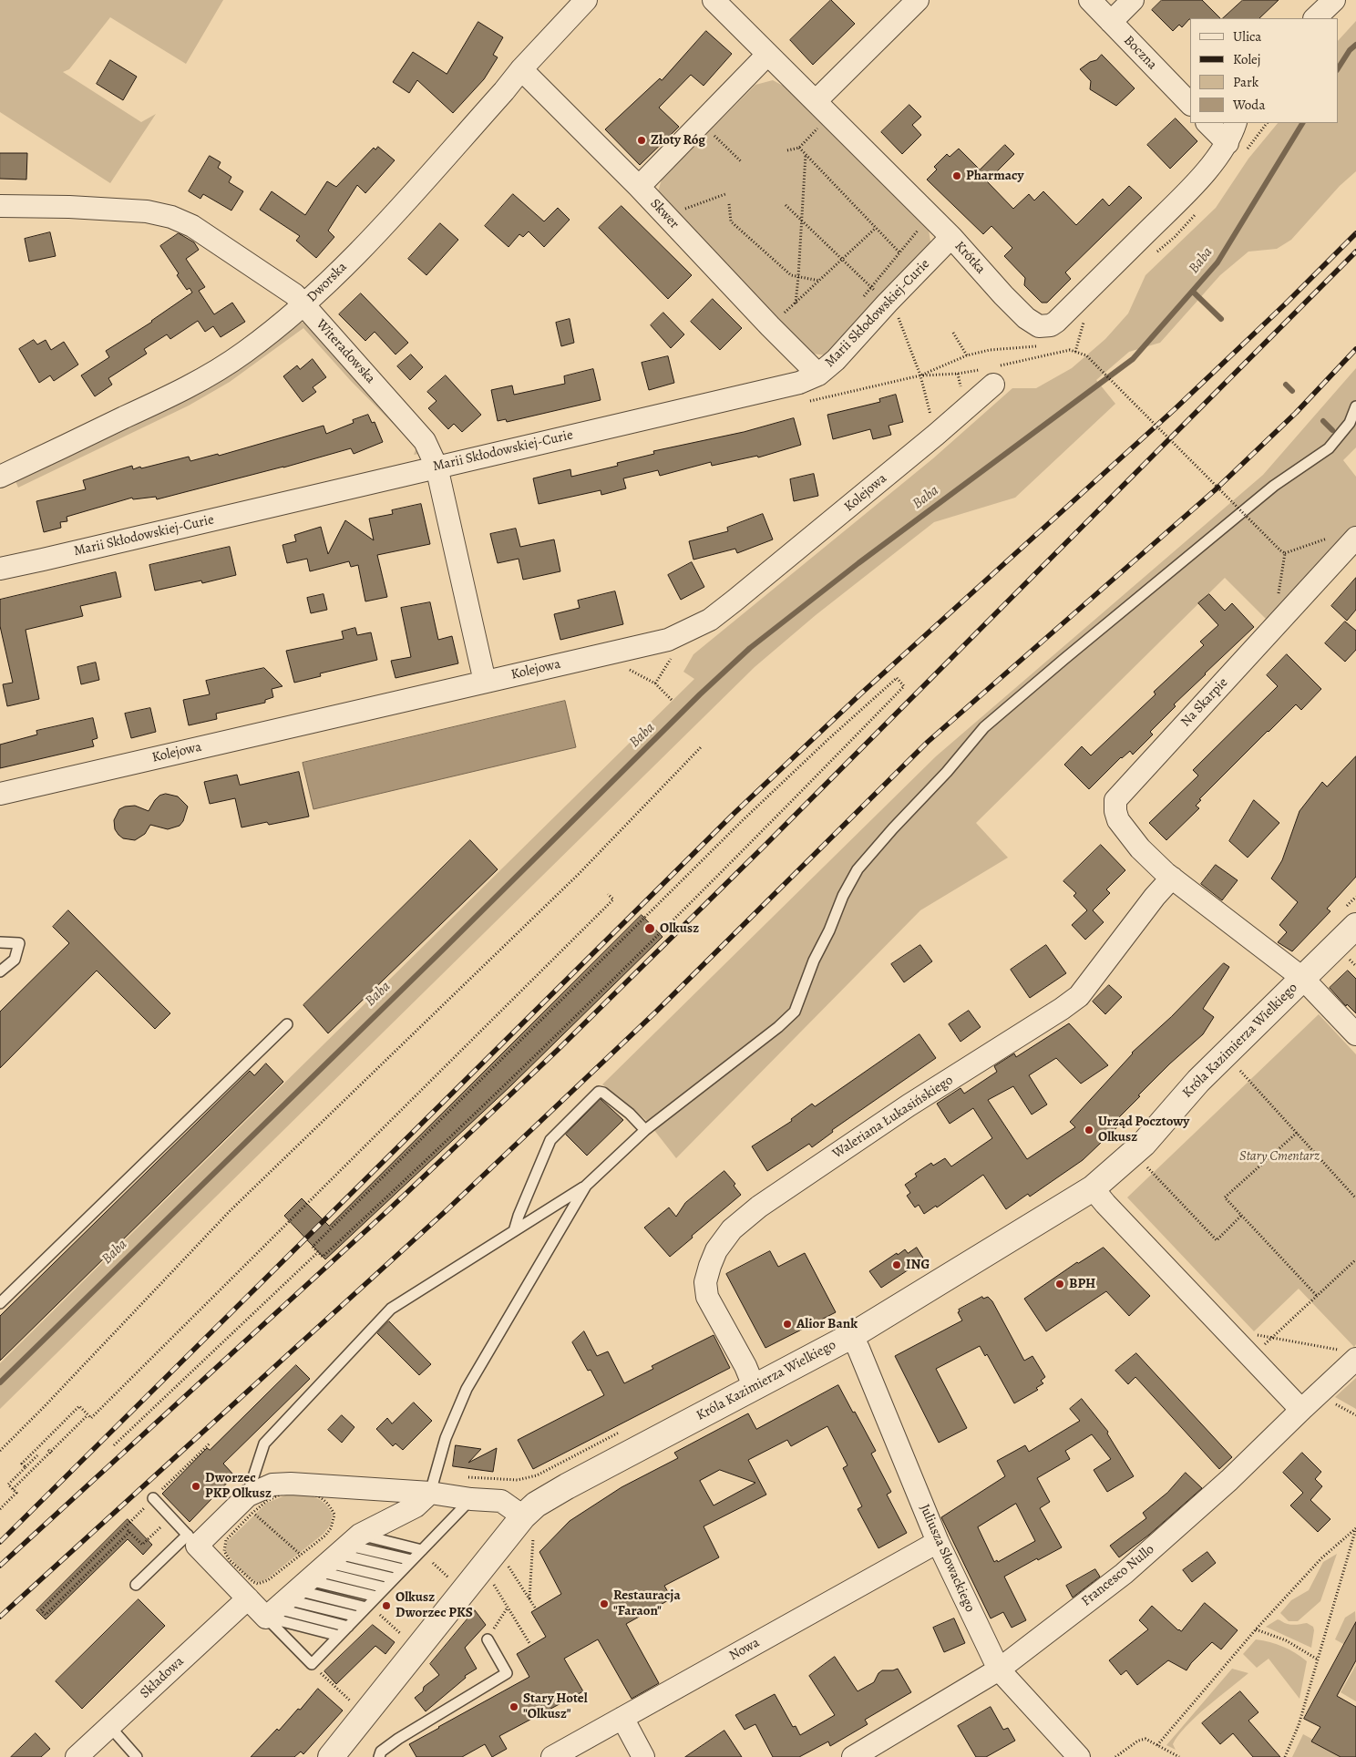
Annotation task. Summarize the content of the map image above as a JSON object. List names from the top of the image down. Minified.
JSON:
{"streets":{"street":["Boczna","Skwer","Krótka","Dworska","Marii Skłodowskiej-Curie","Witeradowska","Kolejowa","Na Skarpie","Króla Kazimierza Wielkiego","Waleriana Łukasińskiego","Juliusza Słowackiego","Francesco Nullo","Nowa","Składowa"]},"crossings":[["Skwer","Krótka"],["Skwer","Marii Skłodowskiej-Curie"],["Krótka","Marii Skłodowskiej-Curie"],["Dworska","Witeradowska"],["Marii Skłodowskiej-Curie","Witeradowska"],["Witeradowska","Kolejowa"],["Na Skarpie","Waleriana Łukasińskiego"],["Króla Kazimierza Wielkiego","Waleriana Łukasińskiego"],["Króla Kazimierza Wielkiego","Juliusza Słowackiego"],["Juliusza Słowackiego","Francesco Nullo"],["Juliusza Słowackiego","Nowa"]],"water":["Baba"],"parks":["Stary Cmentarz"],"places":["Złoty Róg","Pharmacy","Olkusz","Urząd Pocztowy Olkusz","ING","BPH","Alior Bank","Dworzec PKP Olkusz","Restauracja \"Faraon\"","Olkusz Dworzec PKS","Stary Hotel \"Olkusz\""],"legend":["Ulica","Kolej","Park","Woda"]}
